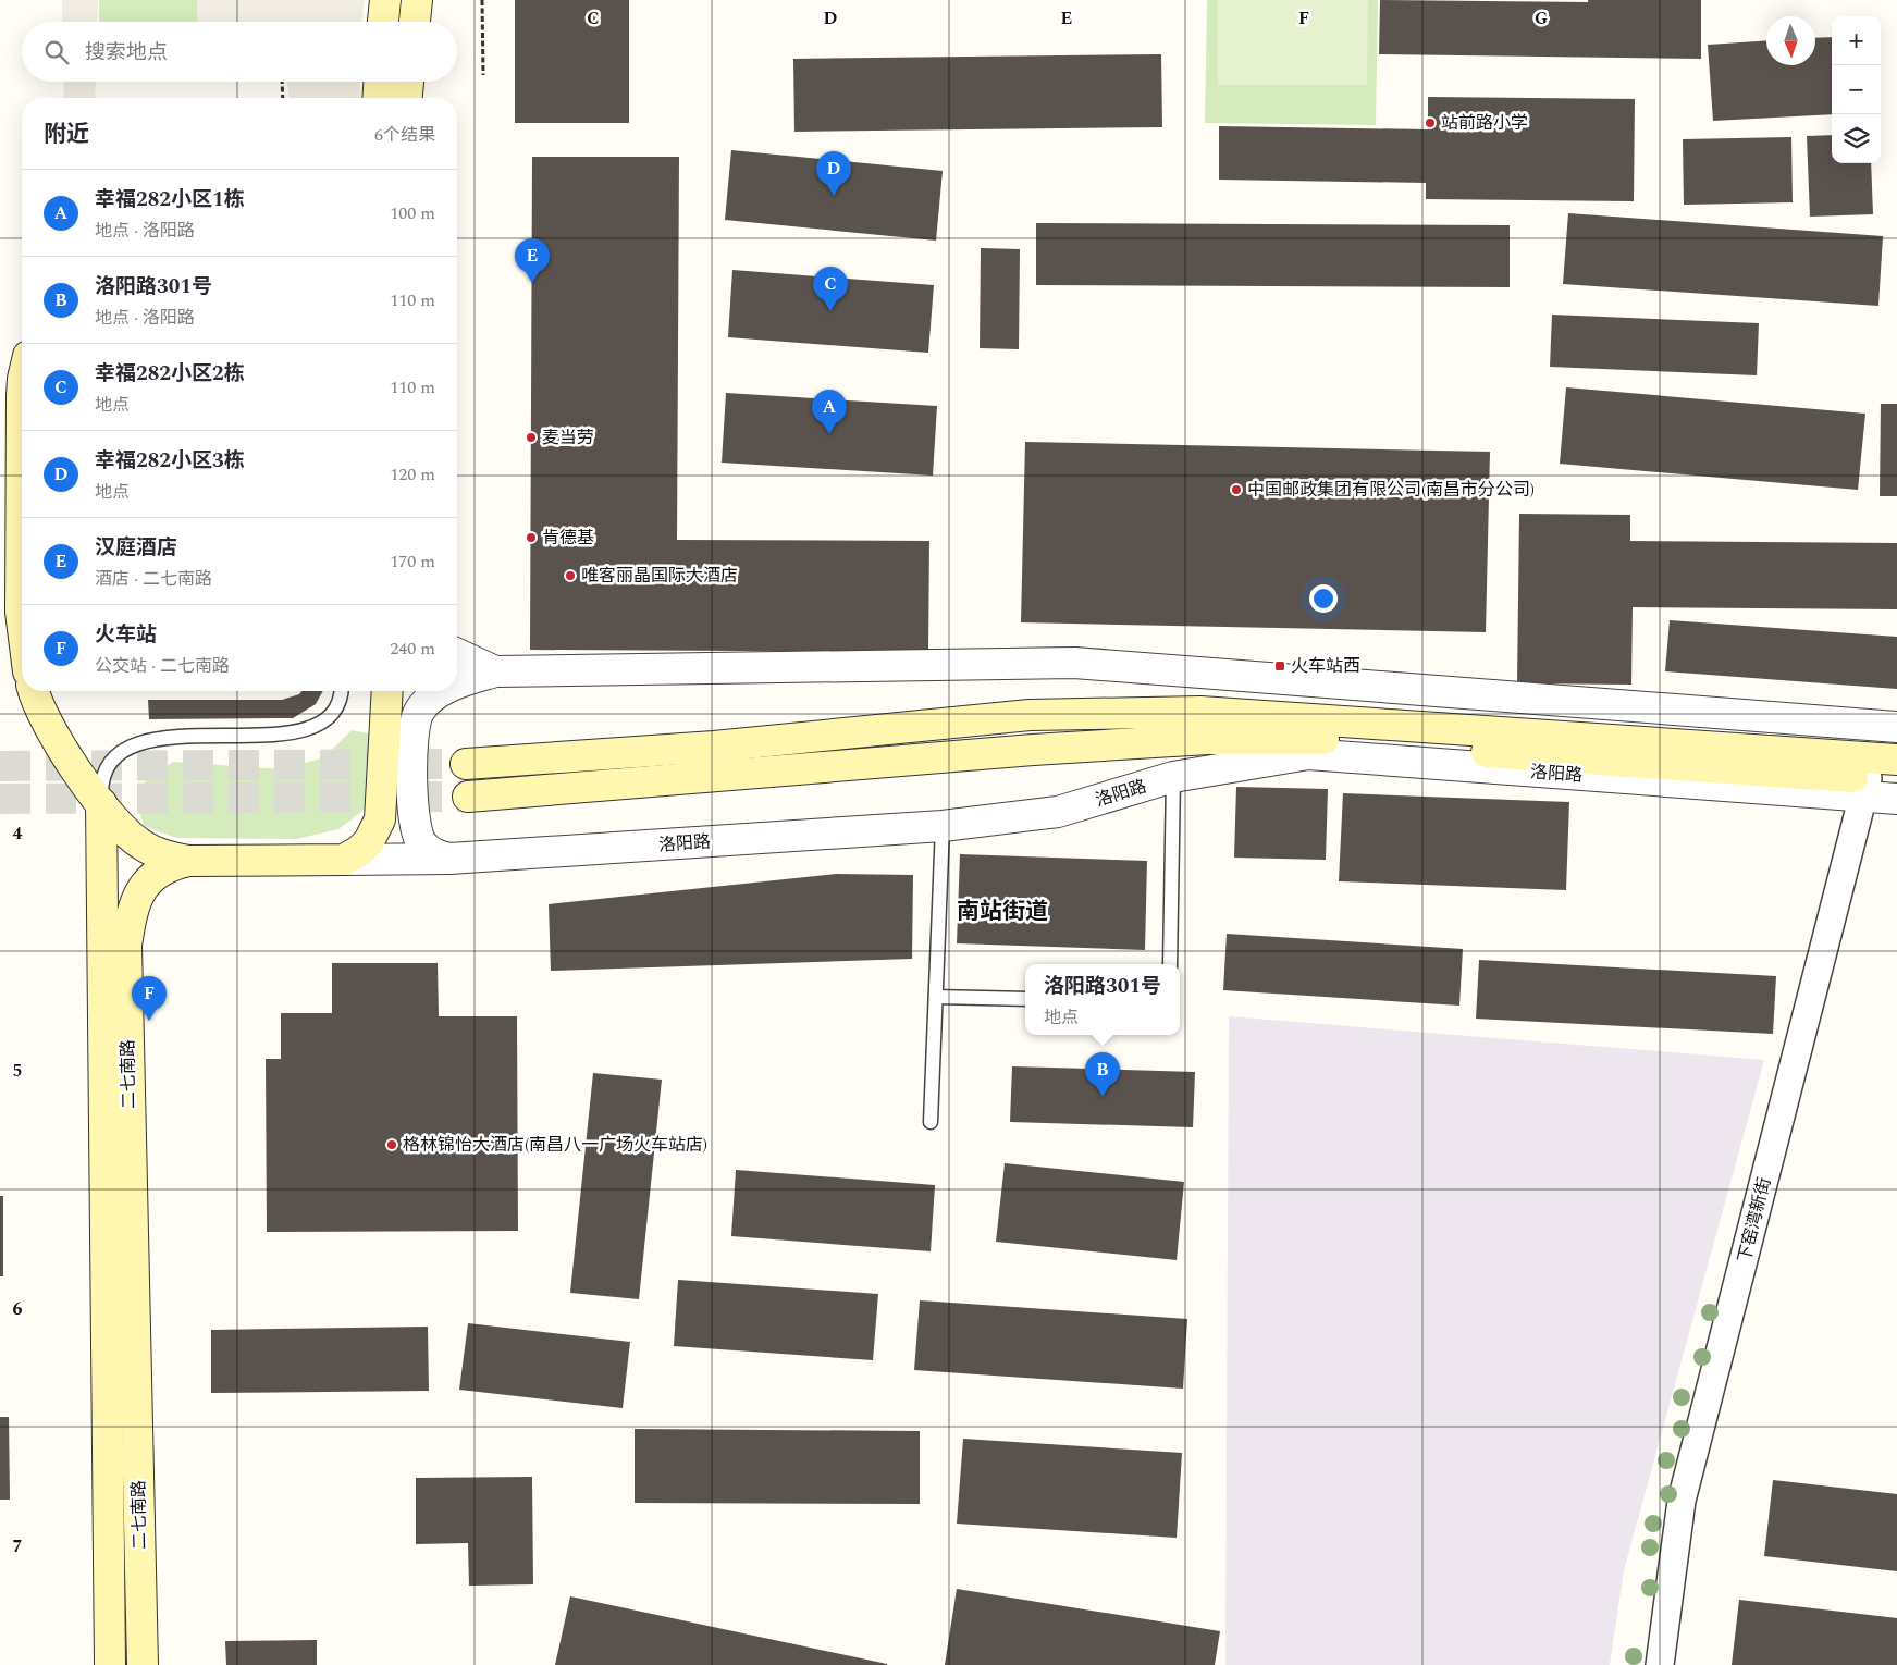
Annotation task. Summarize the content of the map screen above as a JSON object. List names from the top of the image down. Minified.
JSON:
{"streets":{"main road":["洛阳路","二七南路"],"street":["下窑湾新街"]},"crossings":[["洛阳路","二七南路"],["洛阳路","下窑湾新街"]],"districts":["南站街道"],"places":{"other":["站前路小学","麦当劳","中国邮政集团有限公司(南昌市分公司)","肯德基","唯客丽晶国际大酒店","格林锦怡大酒店(南昌八一广场火车站店)"],"transit":["火车站西"]},"north":"bottom","page":{"map_buttons":["+","−"],"search":"搜索地点","heading":["附近","6个结果"],"pins":["D","E","C","A","F","B"],"list":[{"mark":"A","name":"幸福282小区1栋","note":"地点 · 洛阳路","value":"100 m"},{"mark":"B","name":"洛阳路301号","note":"地点 · 洛阳路","value":"110 m"},{"mark":"C","name":"幸福282小区2栋","note":"地点","value":"110 m"},{"mark":"D","name":"幸福282小区3栋","note":"地点","value":"120 m"},{"mark":"E","name":"汉庭酒店","note":"酒店 · 二七南路","value":"170 m"},{"mark":"F","name":"火车站","note":"公交站 · 二七南路","value":"240 m"}],"popup":["洛阳路301号","地点"]},"grid":{"columns":["C","D","E","F","G"],"rows":["4","5","6","7"]}}
